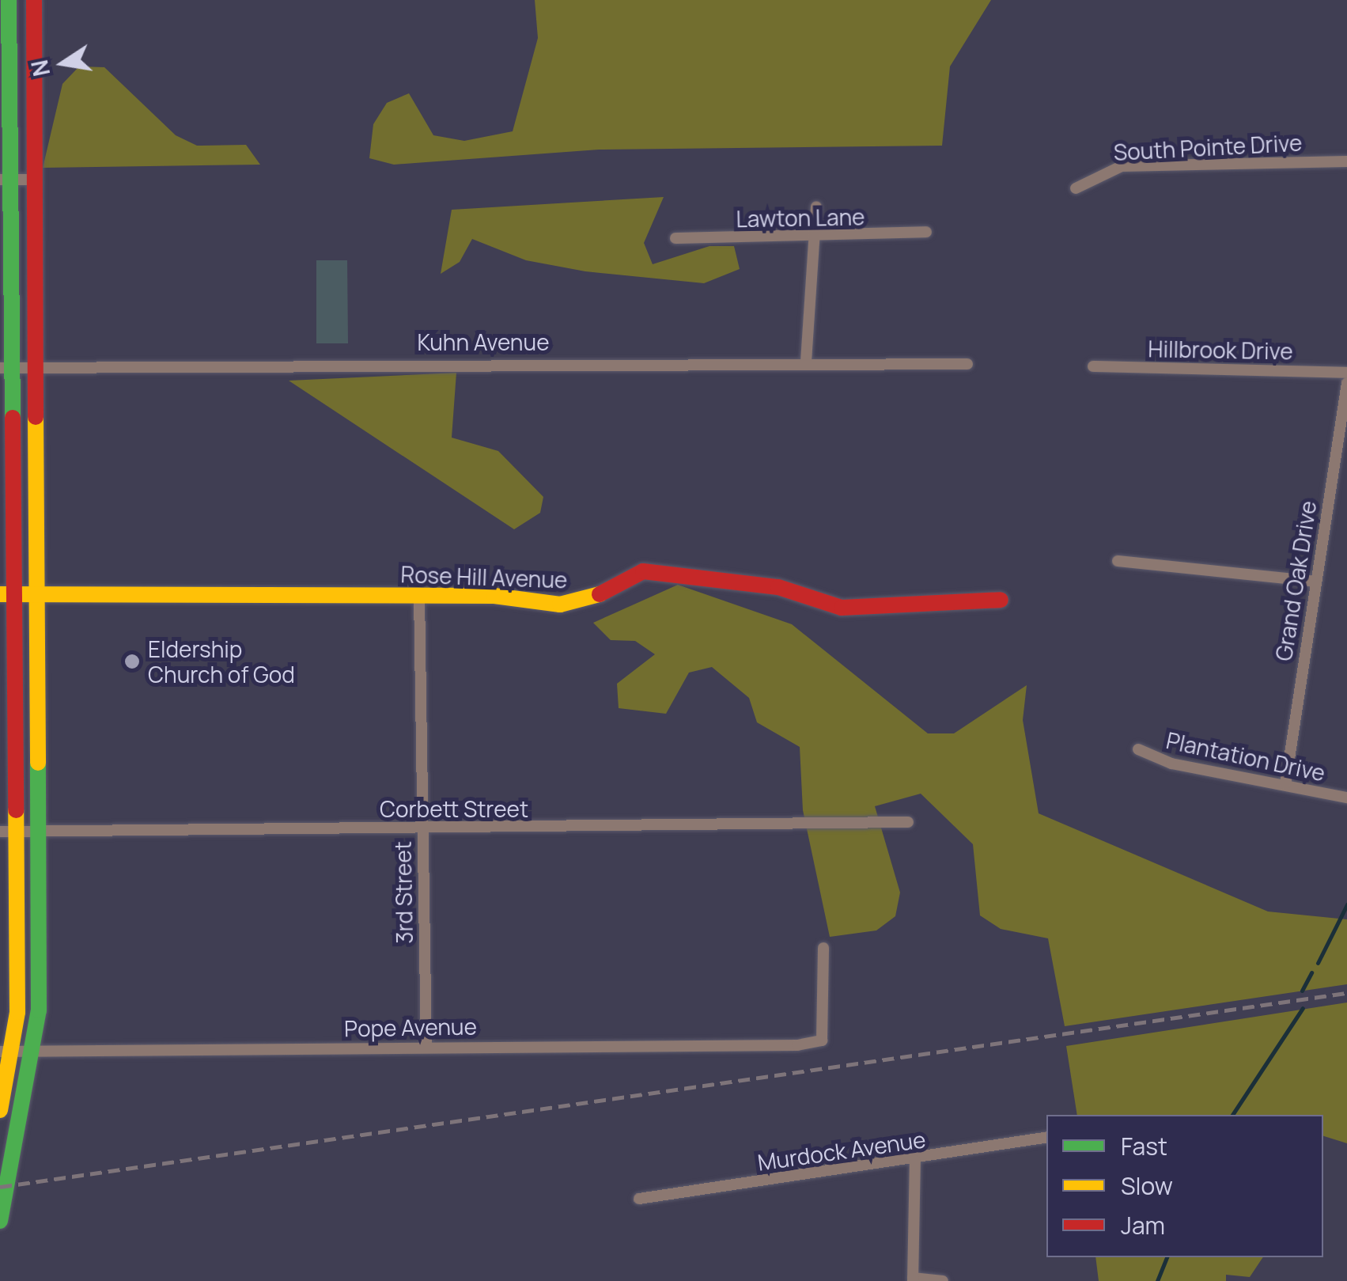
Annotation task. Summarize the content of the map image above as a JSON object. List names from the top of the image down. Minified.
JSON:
{"streets":{"main road":["Rose Hill Avenue"],"street":["South Pointe Drive","Lawton Lane","Kuhn Avenue","Hillbrook Drive","Grand Oak Drive","Plantation Drive","Corbett Street","3rd Street","Pope Avenue","Murdock Avenue"]},"crossings":[["Rose Hill Avenue","3rd Street"],["Grand Oak Drive","Plantation Drive"],["Corbett Street","3rd Street"],["3rd Street","Pope Avenue"]],"places":["Eldership Church of God"],"legend":["Fast","Slow","Jam"],"north":"left"}
